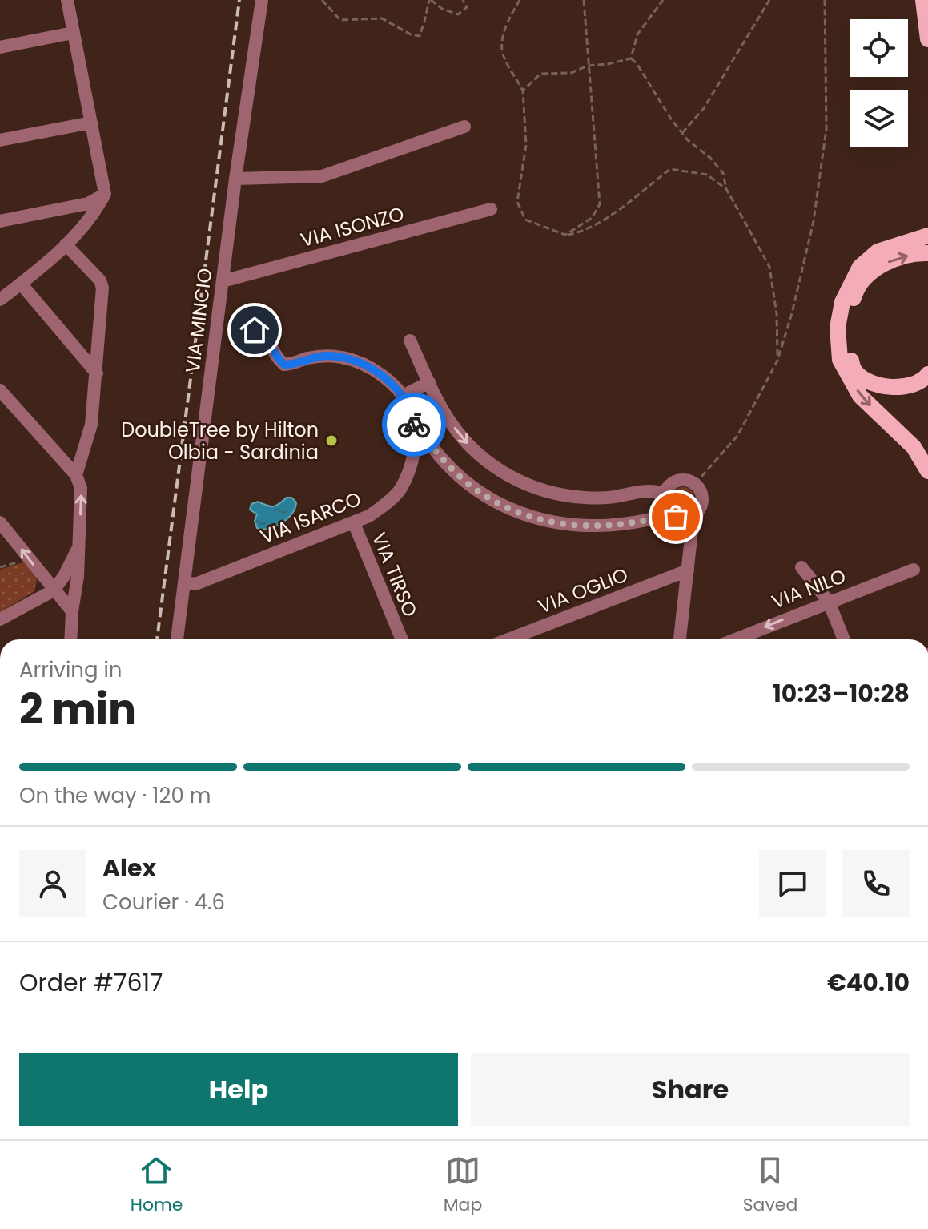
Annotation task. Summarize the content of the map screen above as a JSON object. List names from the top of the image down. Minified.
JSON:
{"streets":{"street":["VIA ISONZO","VIA MINCIO","VIA ISARCO","VIA TIRSO","VIA NILO","VIA OGLIO"]},"crossings":[["VIA ISONZO","VIA MINCIO"],["VIA MINCIO","VIA ISARCO"],["VIA ISARCO","VIA TIRSO"]],"one_way":["VIA NILO"],"places":["DoubleTree by Hilton Olbia - Sardinia"],"page":{"heading":["2 min","Arriving in","10:23–10:28"],"panel":["Alex","Courier · 4.6","Order #7617","€40.10"],"bar":"On the way · 120 m","buttons":["Help","Share"],"tabs":["Home","Map","Saved"]}}
